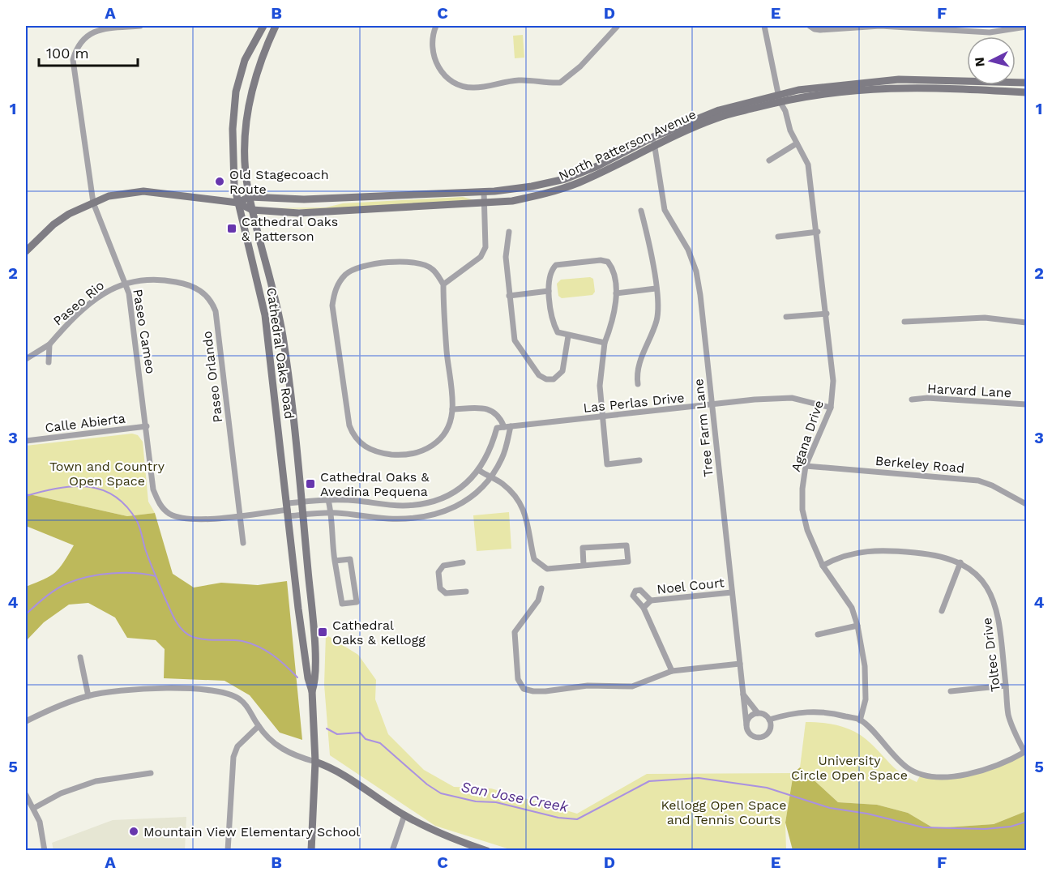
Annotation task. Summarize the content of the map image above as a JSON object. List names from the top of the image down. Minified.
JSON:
{"streets":{"main road":["North Patterson Avenue","Cathedral Oaks Road"],"street":["Paseo Rio","Paseo Cameo","Paseo Orlando","Harvard Lane","Las Perlas Drive","Calle Abierta","Tree Farm Lane","Agana Drive","Berkeley Road","Noel Court","Toltec Drive"]},"crossings":[["North Patterson Avenue","Paseo Cameo"],["North Patterson Avenue","Cathedral Oaks Road"],["North Patterson Avenue","Tree Farm Lane"],["North Patterson Avenue","Agana Drive"],["Paseo Rio","Paseo Cameo"],["Paseo Rio","Paseo Orlando"],["Paseo Cameo","Cathedral Oaks Road"],["Paseo Cameo","Paseo Orlando"],["Paseo Cameo","Calle Abierta"],["Las Perlas Drive","Tree Farm Lane"],["Las Perlas Drive","Agana Drive"],["Tree Farm Lane","Noel Court"],["Agana Drive","Berkeley Road"],["Agana Drive","Toltec Drive"]],"water":["San Jose Creek"],"parks":["Town and Country Open Space","University Circle Open Space","Kellogg Open Space and Tennis Courts"],"places":{"other":["Old Stagecoach Route","Mountain View Elementary School"],"transit":["Cathedral Oaks & Patterson","Cathedral Oaks & Avedina Pequena","Cathedral Oaks & Kellogg"]},"scale_bar":"100 m","north":"left","grid":{"columns":["A","B","C","D","E","F"],"rows":["1","2","3","4","5"]}}
